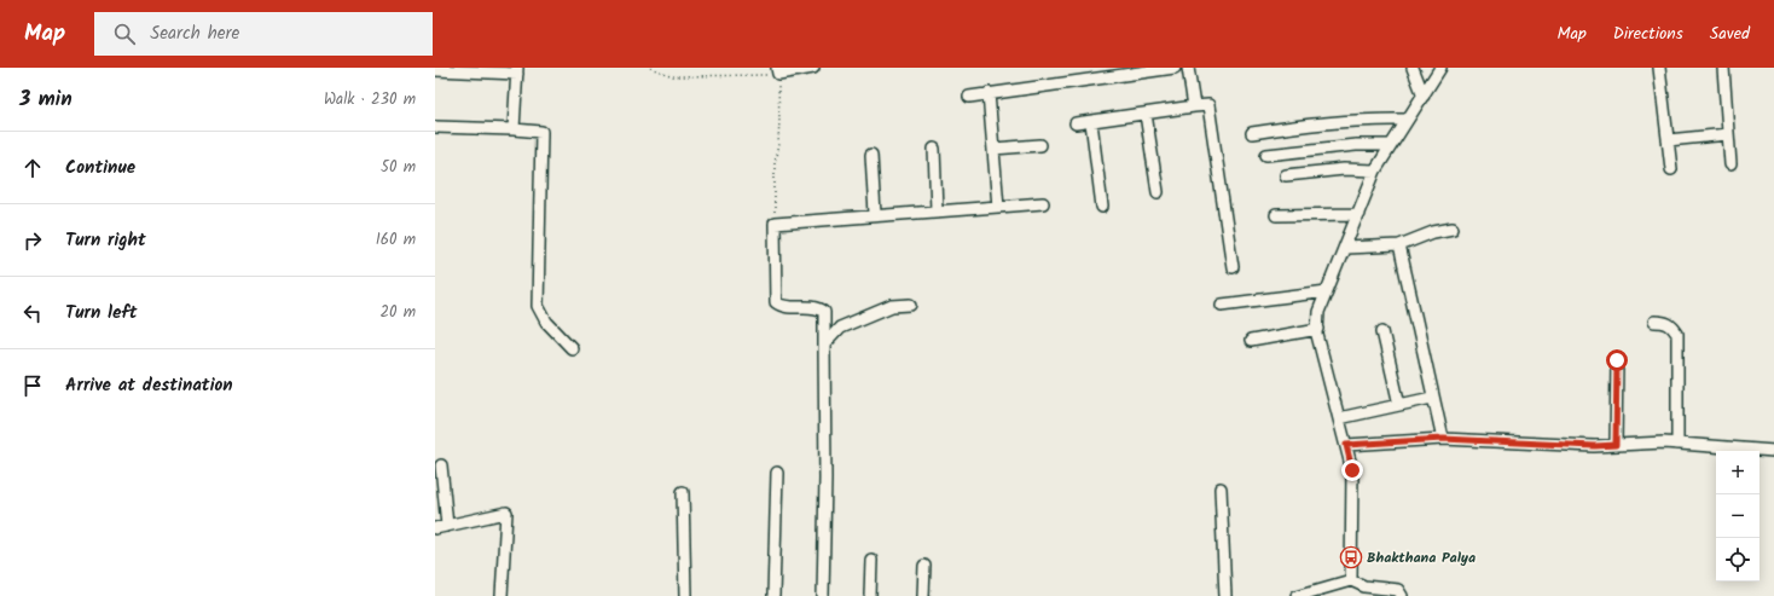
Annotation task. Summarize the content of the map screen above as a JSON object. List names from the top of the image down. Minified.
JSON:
{"places":{"bus stop":["Bhakthana Palya"]},"page":{"header":"Map","search":"Search here","nav":["Map","Directions","Saved"],"heading":["3 min","Walk · 230 m"],"list":[["Continue","50 m"],["Turn right","160 m"],["Turn left","20 m"],"Arrive at destination"],"map_buttons":["+","−"]}}
